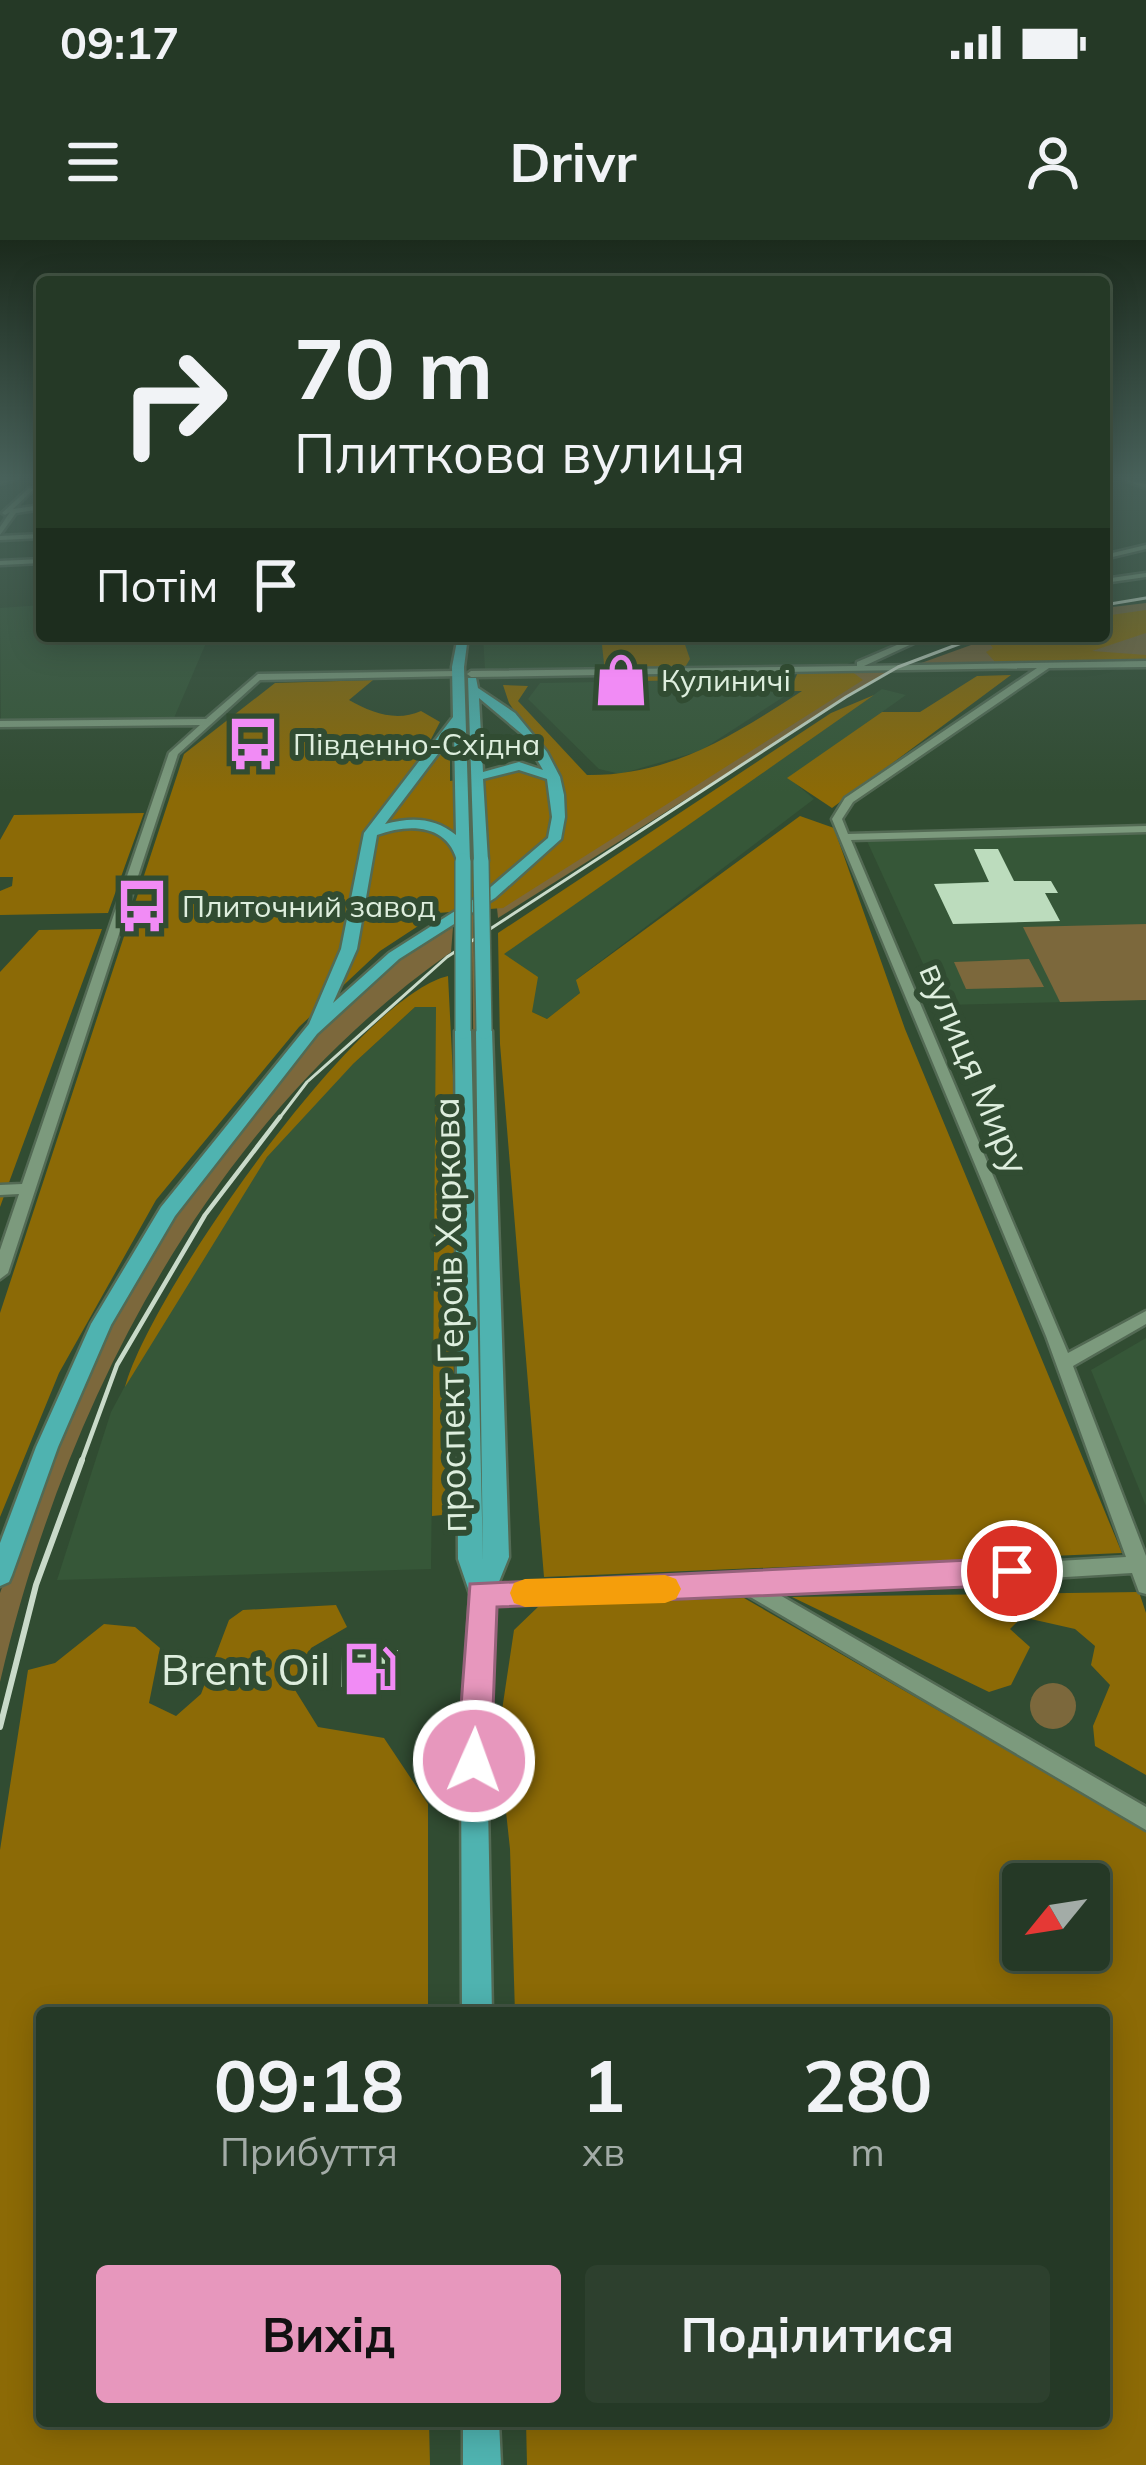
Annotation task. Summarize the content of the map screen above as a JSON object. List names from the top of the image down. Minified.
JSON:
{"streets":{"main road":["проспект Героїв Харкова"],"street":["вулиця Миру"]},"places":{"shop":["Кулиничі"],"bus stop":["Південно-Східна","Плиточний завод"],"fuel station":["Brent Oil"]},"north":"bottom left","page":{"status":"09:17","header":"Drivr","turn":["70 m","Плиткова вулиця"],"then":"Потім","eta":["09:18","Прибуття","1","хв","280","m"],"buttons":["Вихід","Поділитися"]}}
